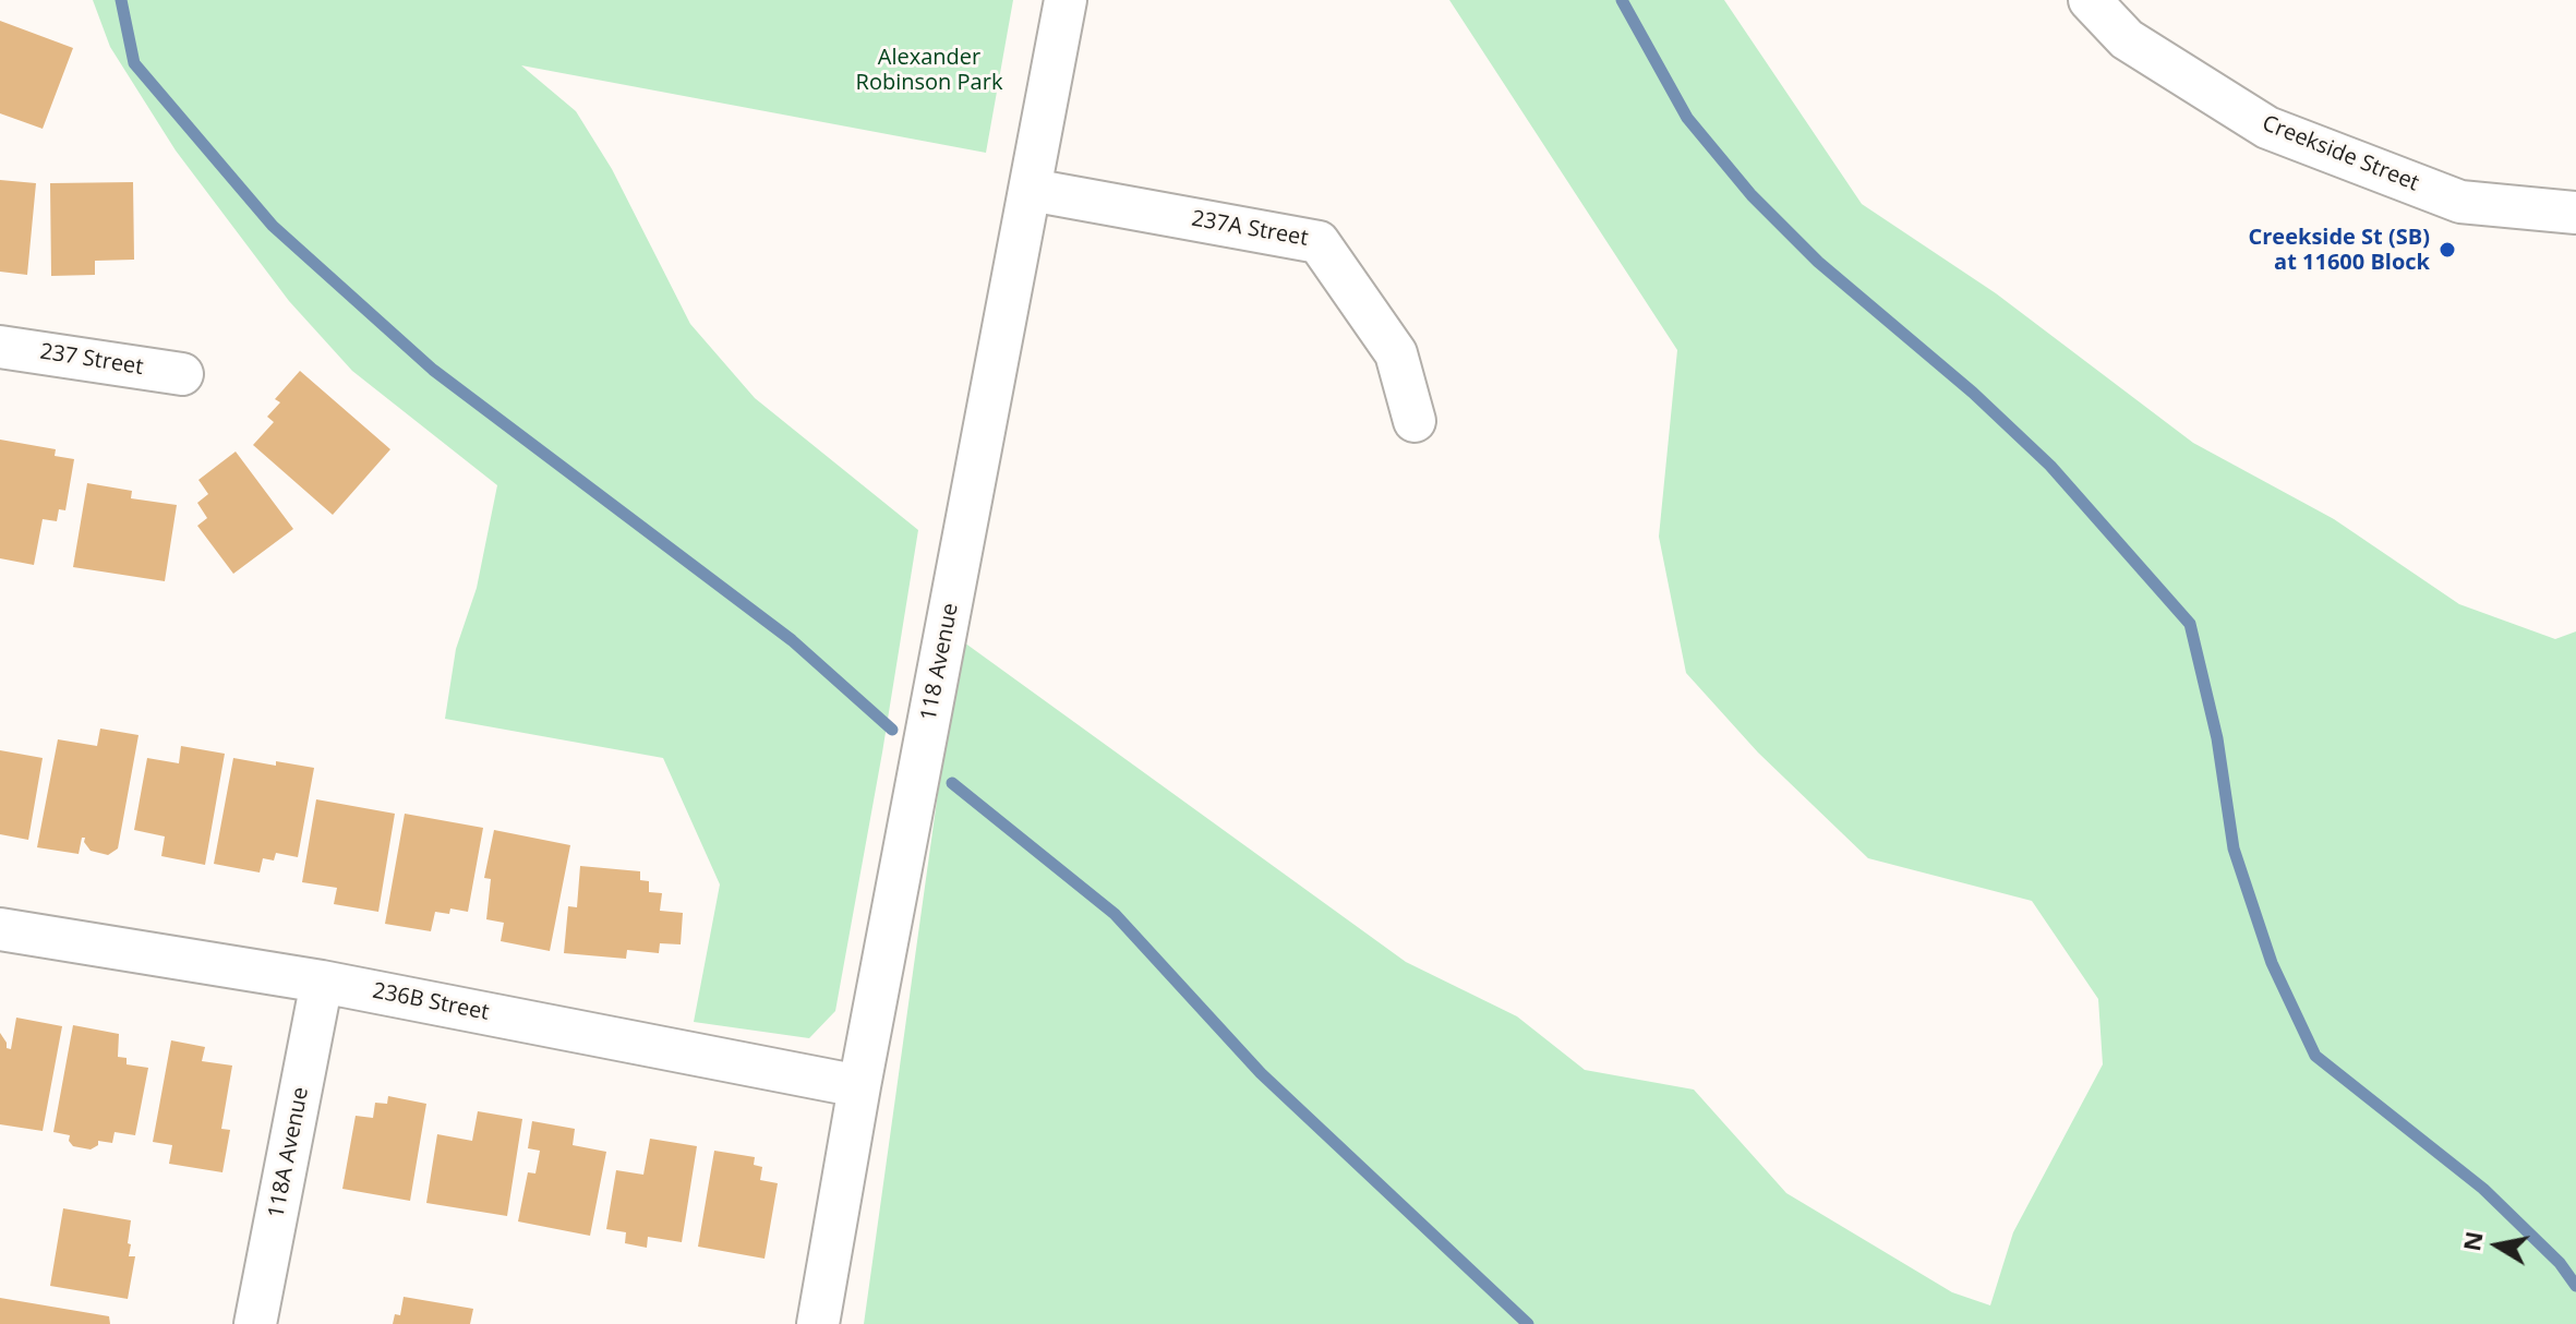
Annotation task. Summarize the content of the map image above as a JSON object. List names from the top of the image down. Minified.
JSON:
{"streets":{"street":["Creekside Street","237A Street","237 Street","118 Avenue","236B Street","118A Avenue"]},"crossings":[["237A Street","118 Avenue"],["118 Avenue","236B Street"],["236B Street","118A Avenue"]],"parks":["Alexander Robinson Park"],"places":["Creekside St (SB) at 11600 Block"],"north":"left"}
